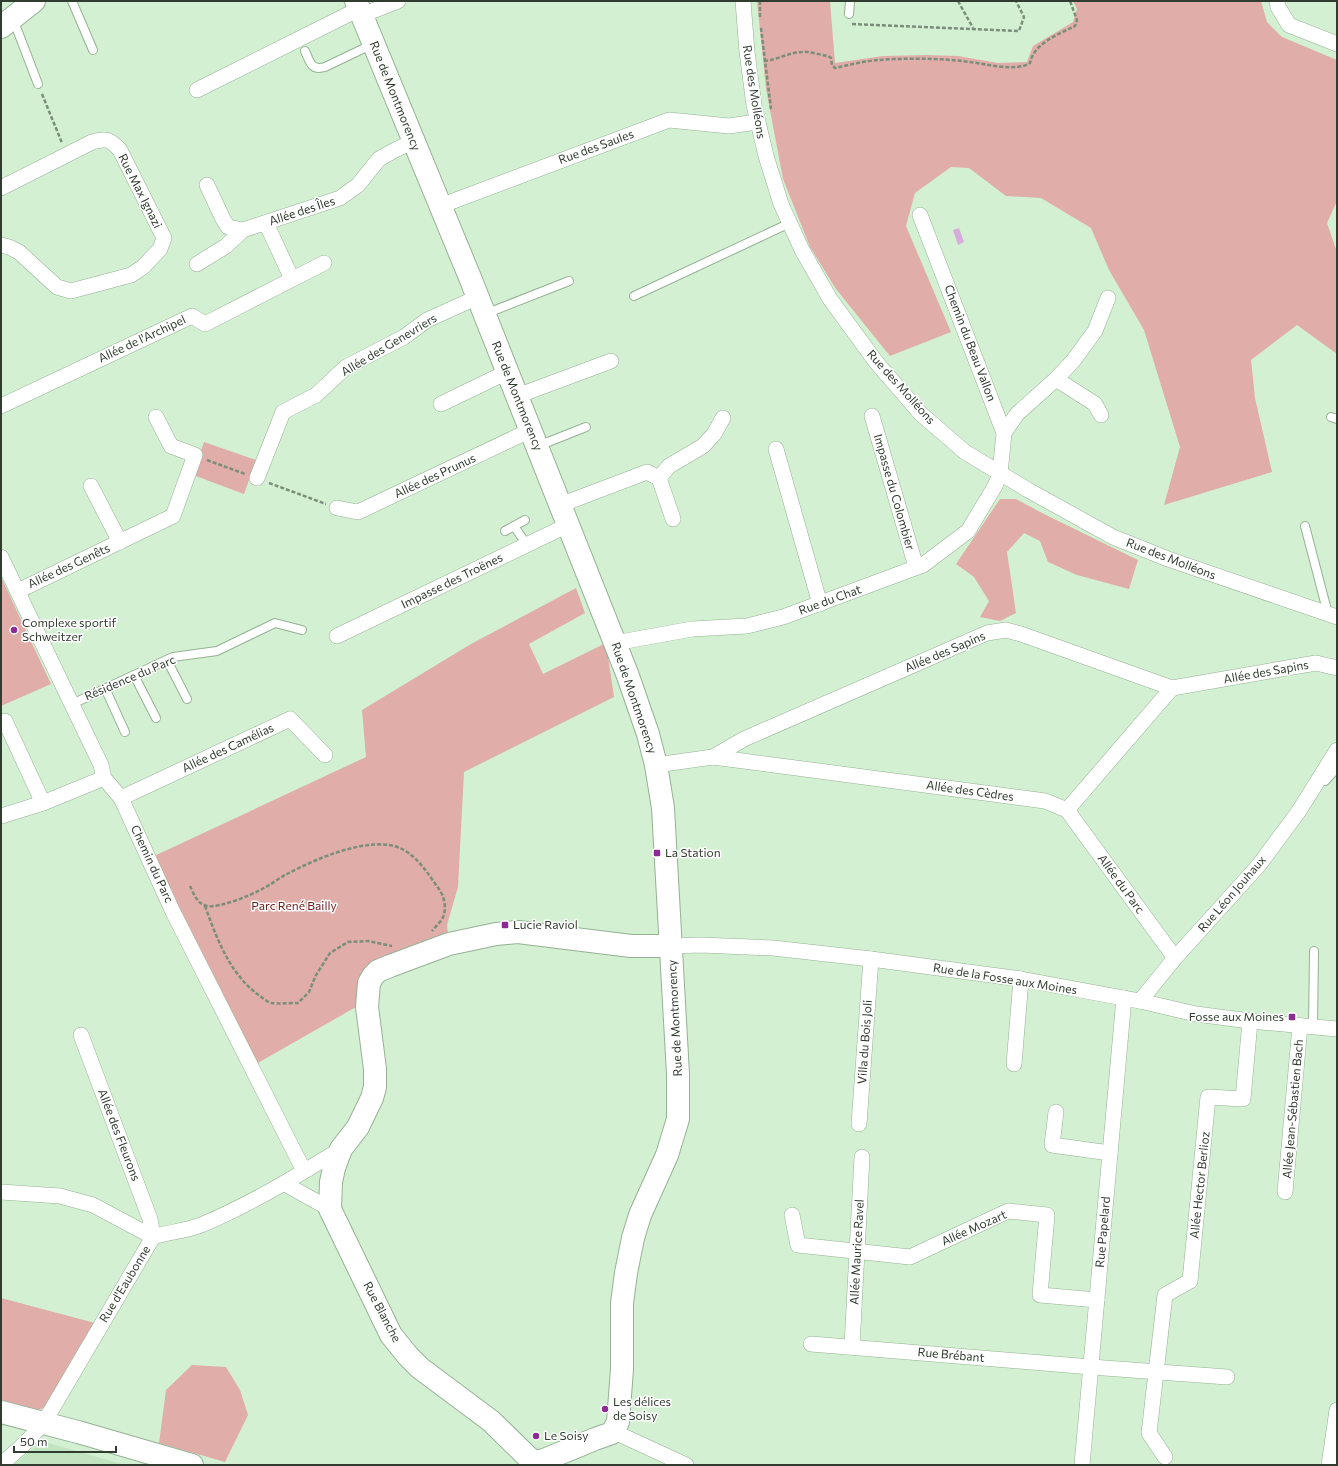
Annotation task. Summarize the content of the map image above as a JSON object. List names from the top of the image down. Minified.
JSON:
{"streets":{"street":["Rue des Molléons","Rue de Montmorency","Rue des Saules","Rue Max Ignazi","Allée des Îles","Allée de l'Archipel","Chemin du Beau Vallon","Allée des Genevriers","Allée des Prunus","Impasse du Colombier","Allée des Genêts","Impasse des Troënes","Rue du Chat","Allée des Sapins","Allée des Camélias","Allée des Cèdres","Chemin du Parc","Allée du Parc","Rue Léon Jouhaux","Rue de la Fosse aux Moines","Villa du Bois Joli","Allée Jean-Sébastien Bach","Allée des Fleurons","Allée Hector Berlioz","Allée Mozart","Rue Papelard","Allée Maurice Ravel","Rue d'Eaubonne","Rue Blanche","Rue Brébant"],"lane":["Résidence du Parc"]},"crossings":[["Rue des Molléons","Rue des Saules"],["Rue des Molléons","Chemin du Beau Vallon"],["Rue des Molléons","Rue du Chat"],["Rue de Montmorency","Rue des Saules"],["Rue de Montmorency","Allée des Îles"],["Rue de Montmorency","Allée des Genevriers"],["Rue de Montmorency","Allée des Prunus"],["Rue de Montmorency","Impasse des Troënes"],["Rue de Montmorency","Rue du Chat"],["Rue de Montmorency","Allée des Sapins"],["Rue de Montmorency","Rue de la Fosse aux Moines"],["Chemin du Beau Vallon","Rue du Chat"],["Impasse du Colombier","Rue du Chat"],["Allée des Genêts","Chemin du Parc"],["Allée des Sapins","Allée des Cèdres"],["Résidence du Parc","Chemin du Parc"],["Allée des Camélias","Chemin du Parc"],["Allée des Cèdres","Allée du Parc"],["Chemin du Parc","Rue d'Eaubonne"],["Allée du Parc","Rue Léon Jouhaux"],["Rue Léon Jouhaux","Rue de la Fosse aux Moines"],["Rue de la Fosse aux Moines","Villa du Bois Joli"],["Rue de la Fosse aux Moines","Allée Jean-Sébastien Bach"],["Rue de la Fosse aux Moines","Allée Hector Berlioz"],["Rue de la Fosse aux Moines","Rue Papelard"],["Allée des Fleurons","Rue d'Eaubonne"],["Allée Hector Berlioz","Rue Brébant"],["Allée Mozart","Rue Papelard"],["Allée Mozart","Allée Maurice Ravel"],["Rue Papelard","Rue Brébant"],["Allée Maurice Ravel","Rue Brébant"]],"parks":["Parc René Bailly"],"places":{"other":["Complexe sportif Schweitzer","Les délices de Soisy","Le Soisy"],"transit":["La Station","Lucie Raviol","Fosse aux Moines"]},"scale_bar":"50 m"}
